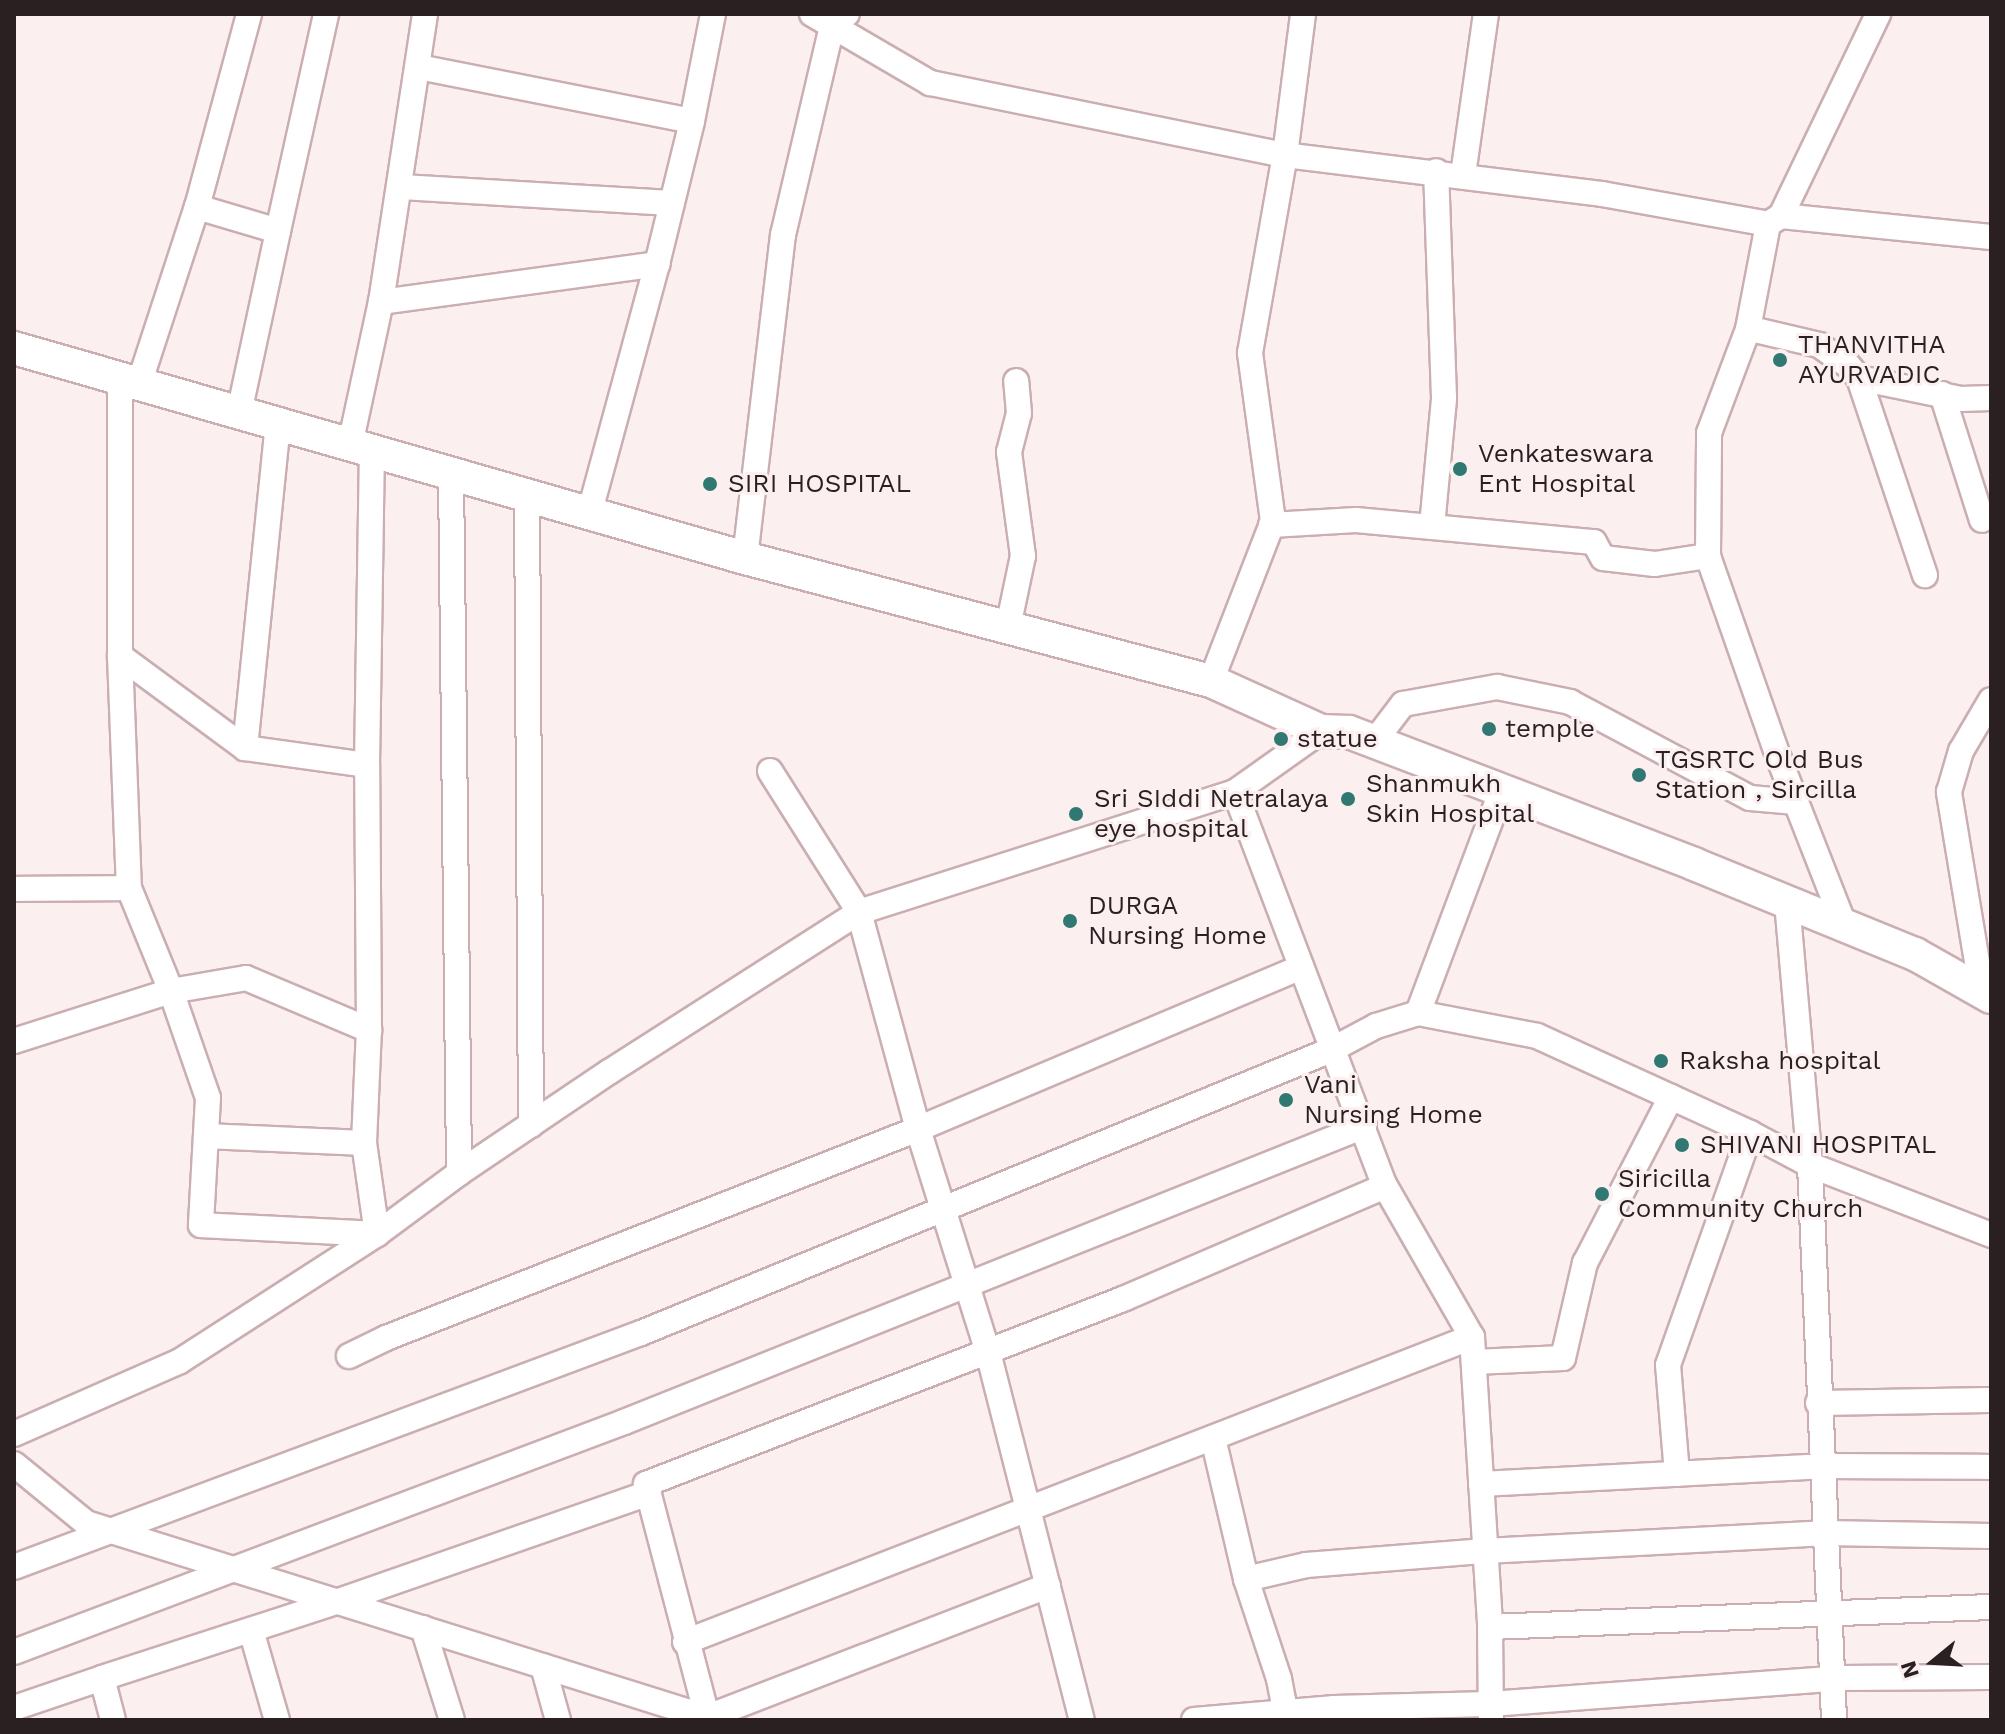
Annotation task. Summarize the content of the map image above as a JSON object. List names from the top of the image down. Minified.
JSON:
{"places":["THANVITHA AYURVADIC","Venkateswara Ent Hospital","SIRI HOSPITAL","temple","statue","TGSRTC Old Bus Station , Sircilla","Shanmukh Skin Hospital","Sri SIddi Netralaya eye hospital","DURGA Nursing Home","Raksha hospital","Vani Nursing Home","SHIVANI HOSPITAL","Siricilla Community Church"],"north":"left"}
